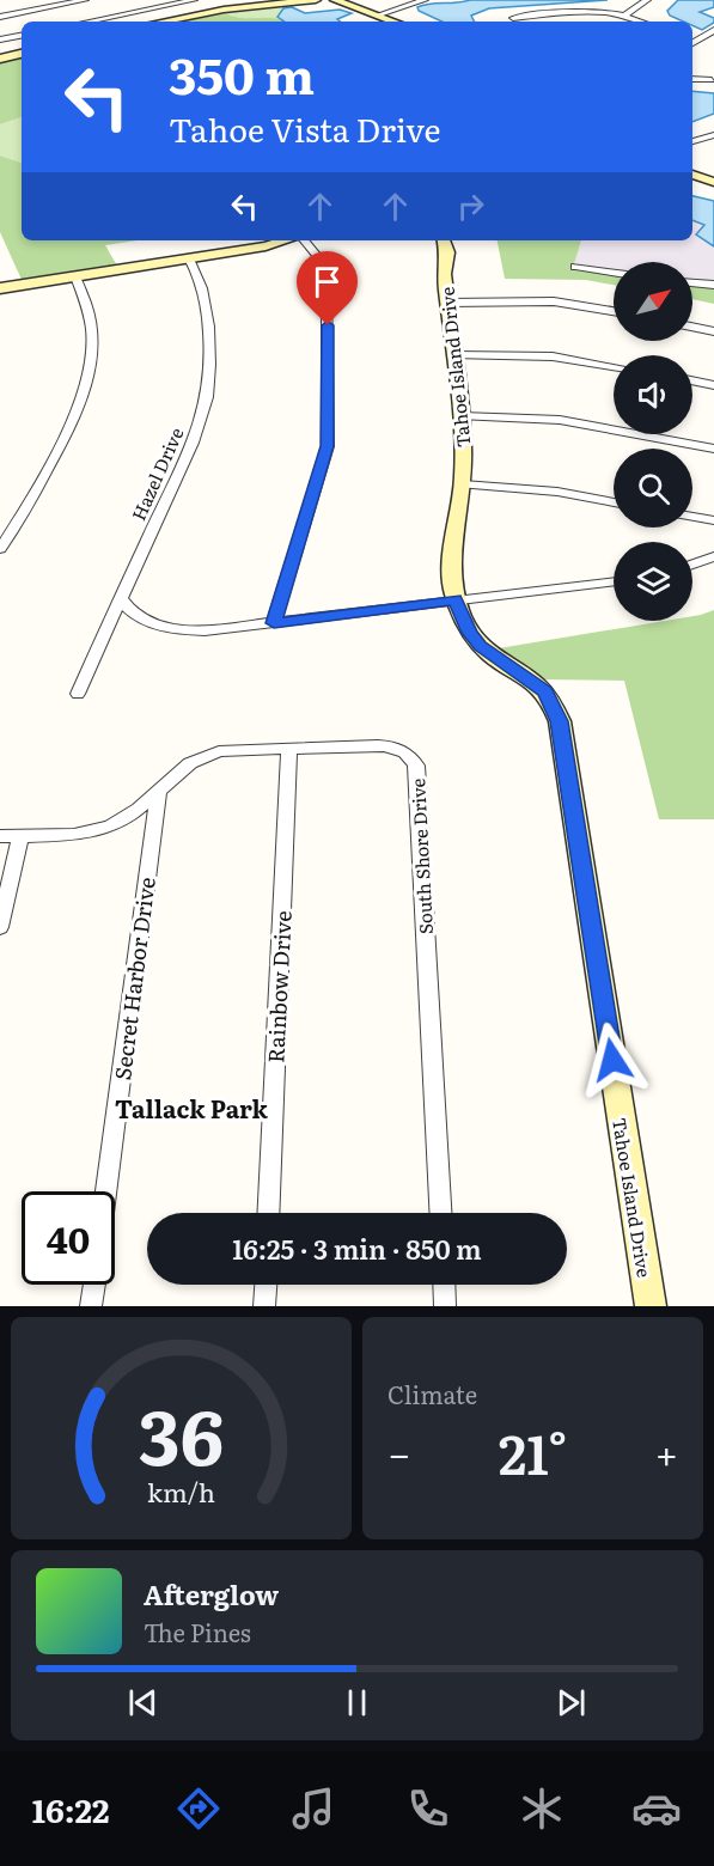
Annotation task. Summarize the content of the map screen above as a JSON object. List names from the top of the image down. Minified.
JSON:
{"streets":{"street":["Tahoe Island Drive","Hazel Drive","South Shore Drive","Secret Harbor Drive","Rainbow Drive"]},"crossings":[["South Shore Drive","Secret Harbor Drive"],["South Shore Drive","Rainbow Drive"]],"districts":["Tallack Park"],"north":"top right","page":{"turn":["350 m","Tahoe Vista Drive"],"limit":"40","trip":"16:25 · 3 min · 850 m","tile":"Climate","heat":["−","21°","+"],"song":["Afterglow","The Pines"],"tabs":"16:22","gauge":["36","km/h"]}}
